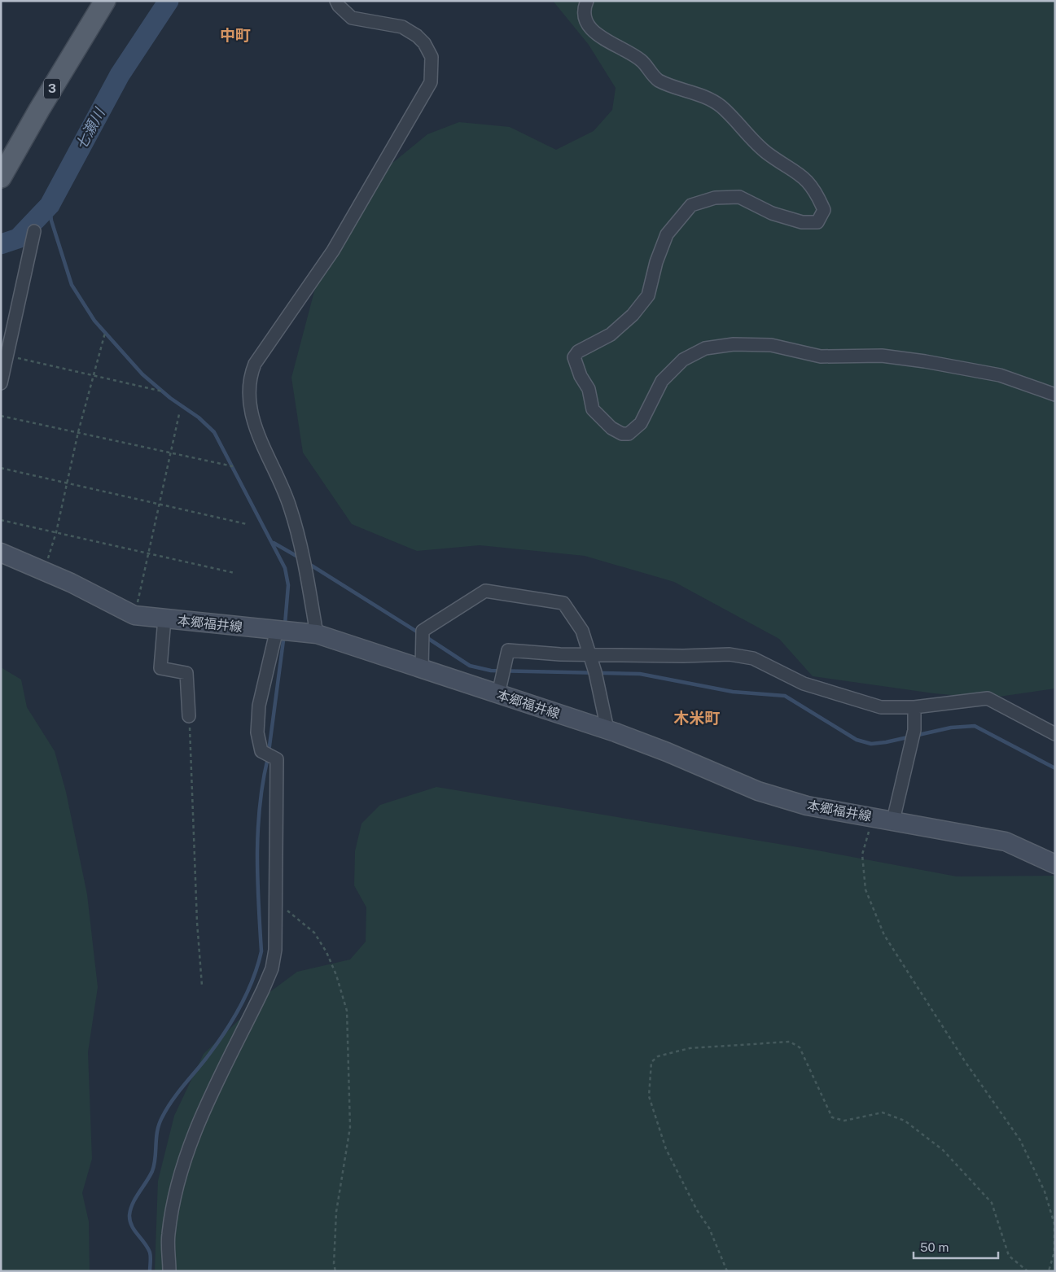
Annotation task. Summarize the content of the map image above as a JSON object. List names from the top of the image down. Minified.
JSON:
{"streets":{"main road":["3","本郷福井線"]},"districts":["中町","木米町"],"water":["七瀬川"],"scale_bar":"50 m"}
